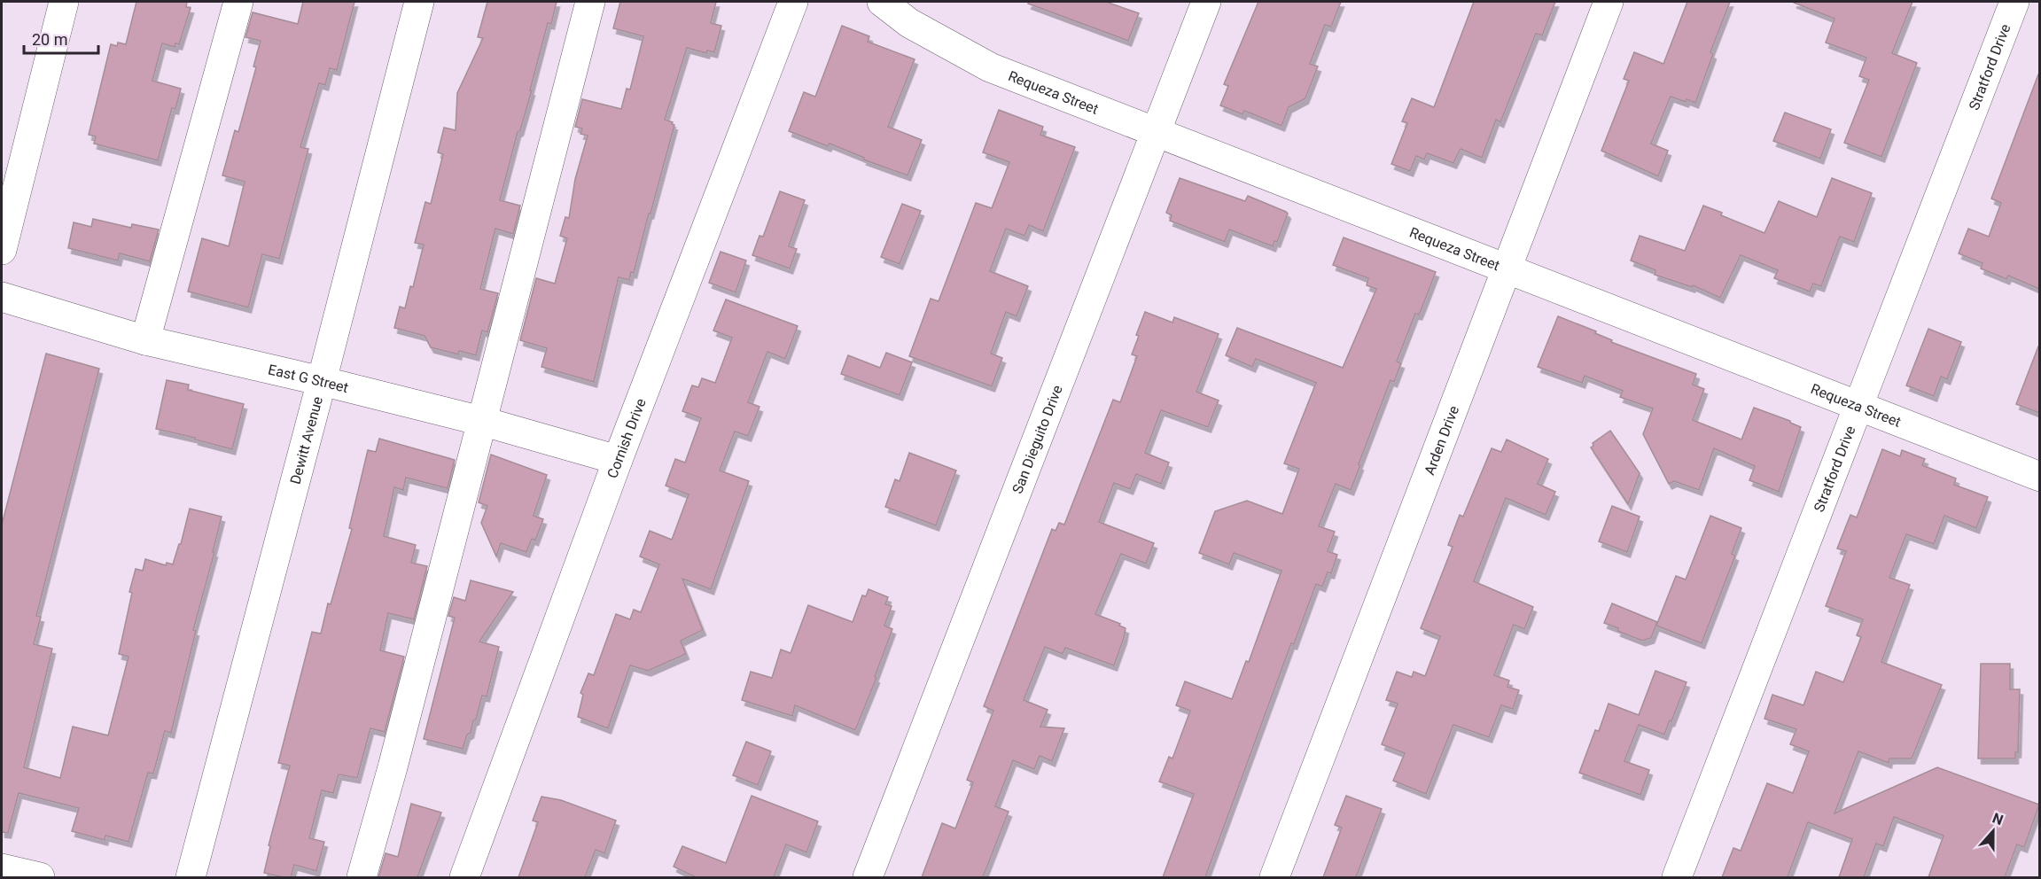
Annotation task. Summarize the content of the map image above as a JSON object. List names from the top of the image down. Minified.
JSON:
{"streets":{"street":["Stratford Drive","Requeza Street","East G Street","Cornish Drive","San Dieguito Drive","Arden Drive","Dewitt Avenue"]},"crossings":[["Stratford Drive","Requeza Street"],["Requeza Street","San Dieguito Drive"],["Requeza Street","Arden Drive"],["East G Street","Cornish Drive"],["East G Street","Dewitt Avenue"]],"scale_bar":"20 m","north":"top"}
